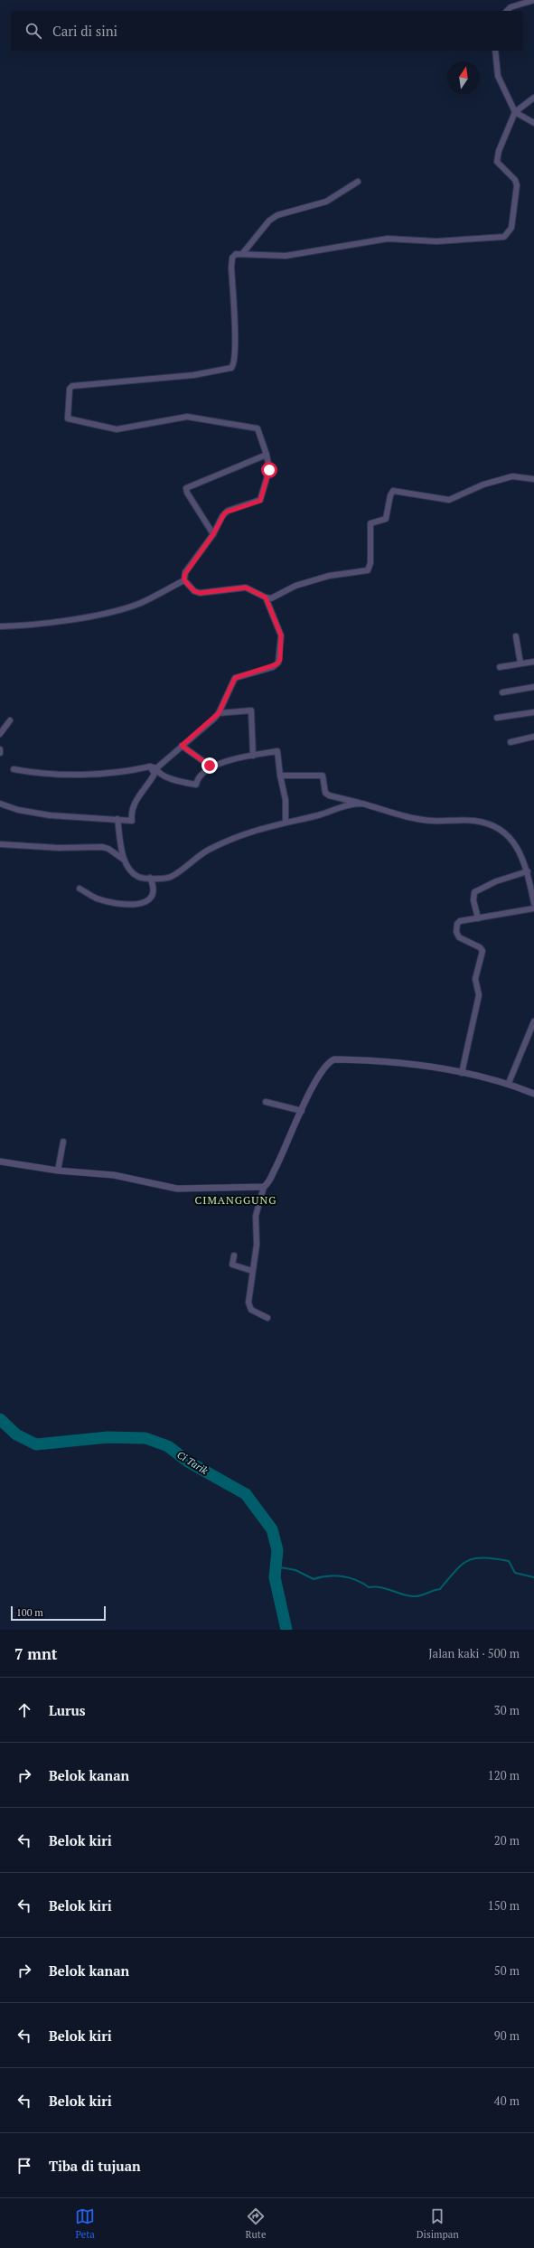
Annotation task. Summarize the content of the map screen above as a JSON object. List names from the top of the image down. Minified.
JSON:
{"districts":["CIMANGGUNG"],"water":["Ci Tarik"],"scale_bar":"100 m","north":"top","page":{"search":"Cari di sini","scale":"100 m","heading":["7 mnt","Jalan kaki · 500 m"],"list":[["Lurus","30 m"],["Belok kanan","120 m"],["Belok kiri","20 m"],["Belok kiri","150 m"],["Belok kanan","50 m"],["Belok kiri","90 m"],["Belok kiri","40 m"],"Tiba di tujuan"],"nav":["Peta","Rute","Disimpan"]}}
